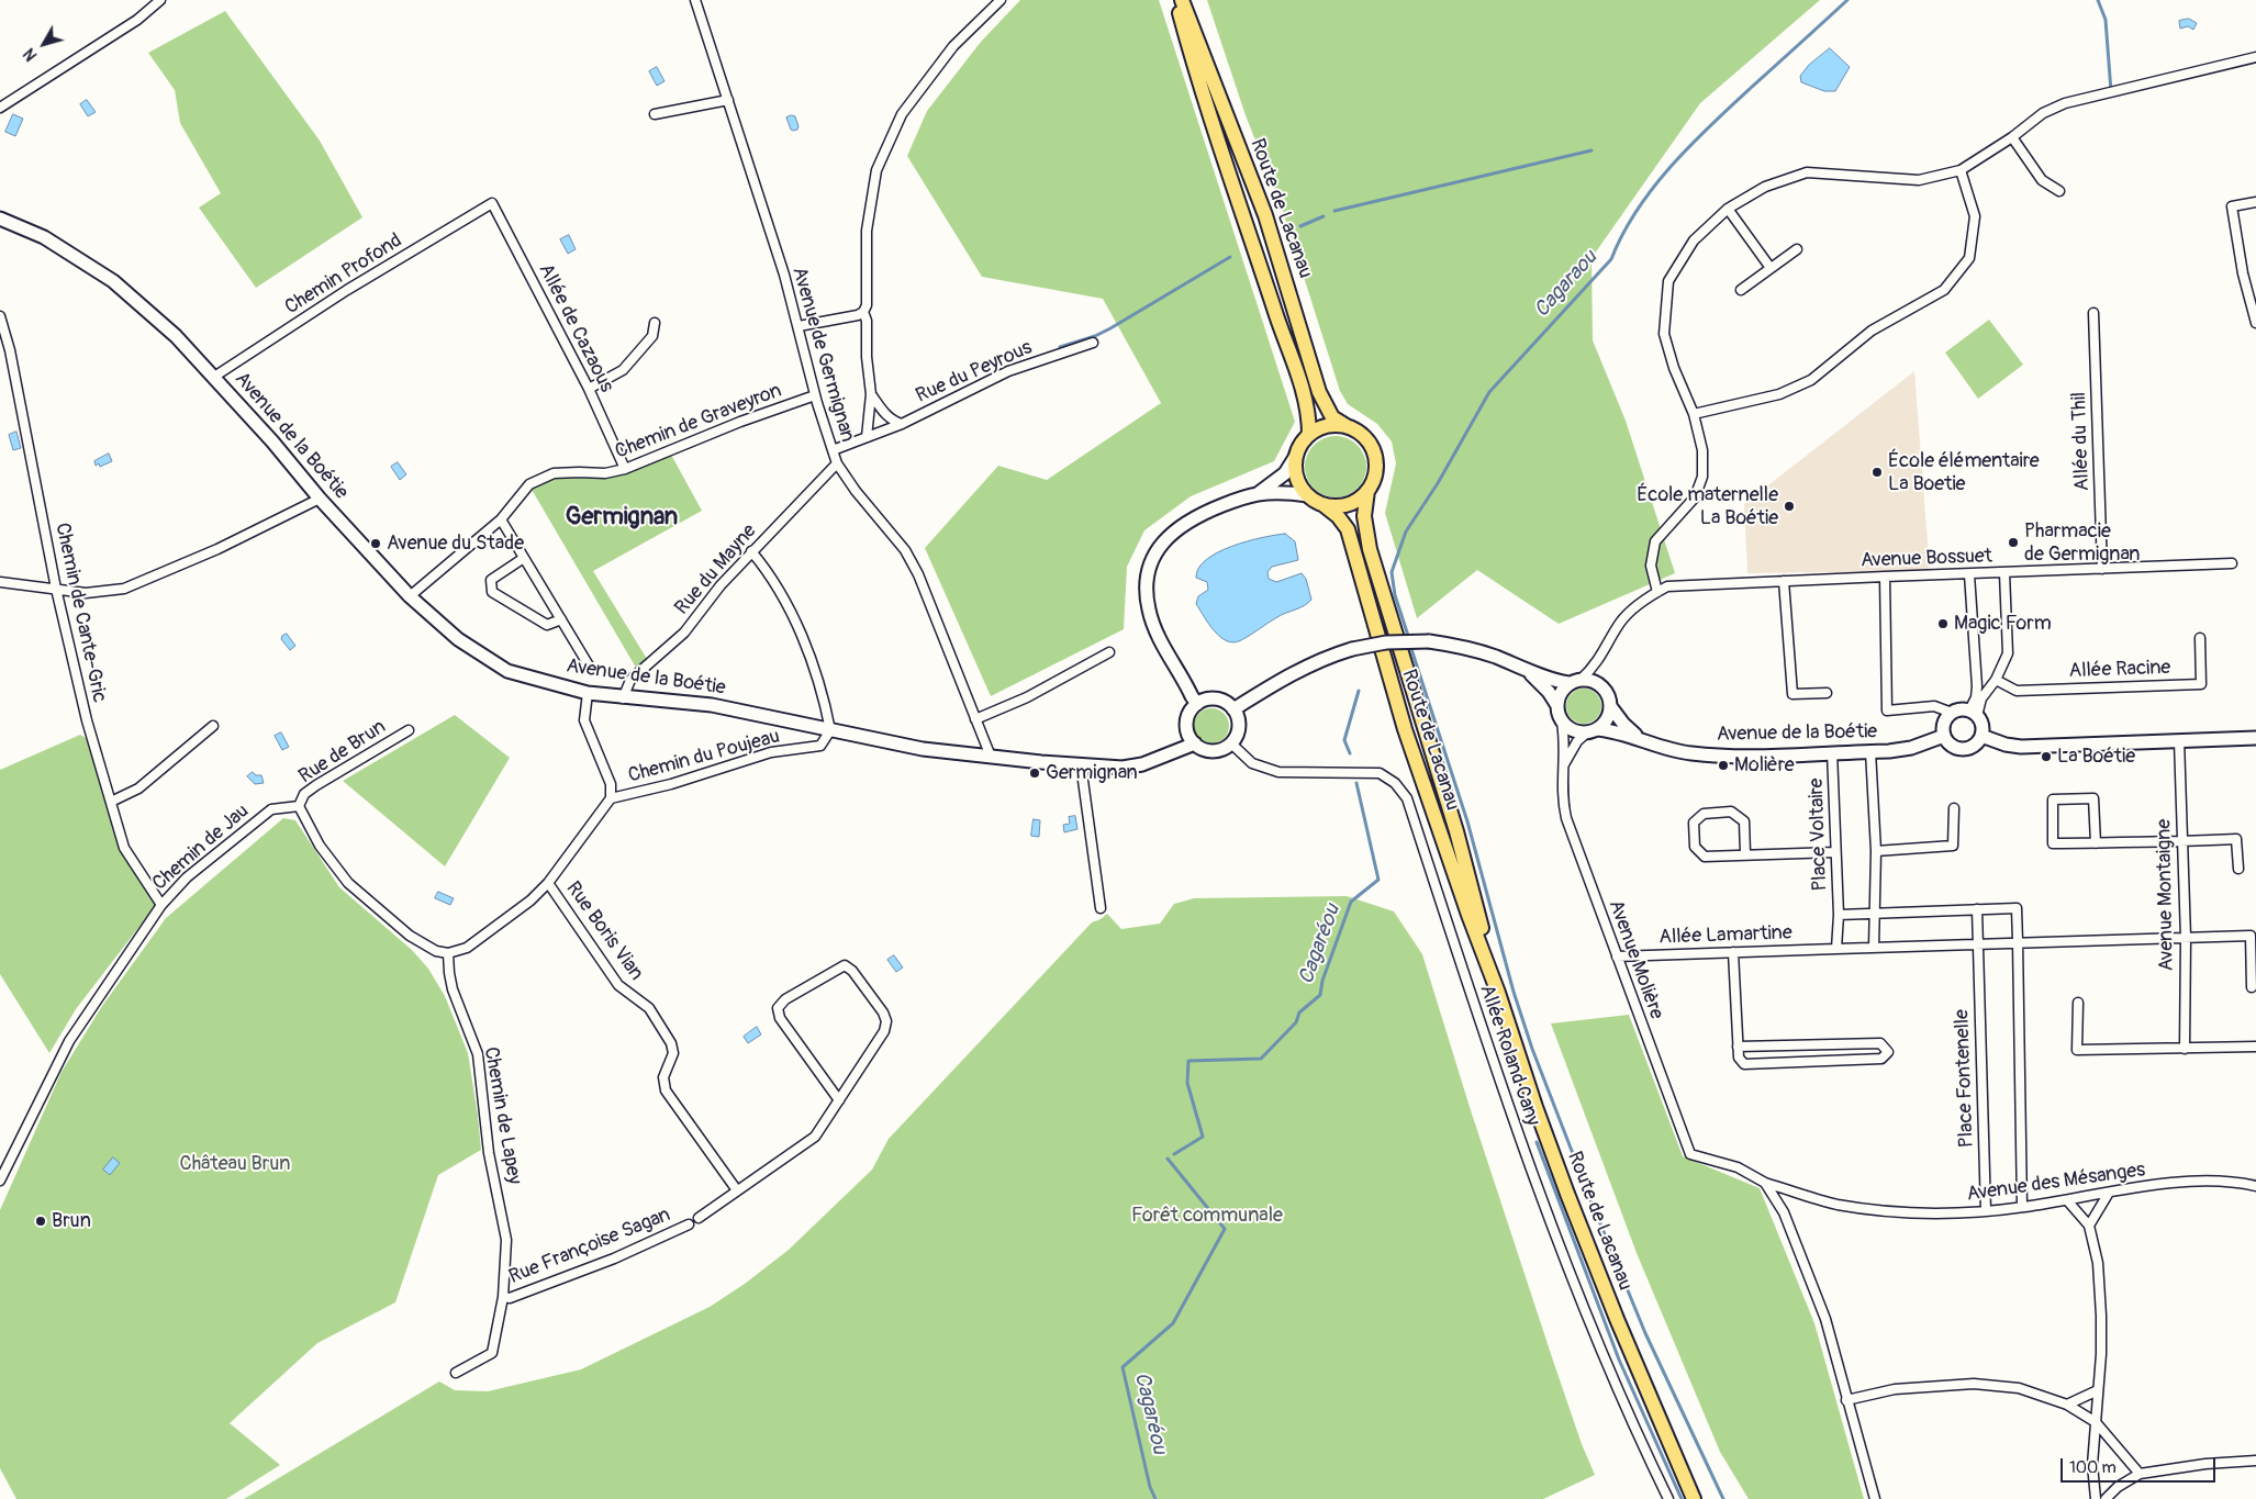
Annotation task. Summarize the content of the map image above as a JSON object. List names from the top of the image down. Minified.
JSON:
{"streets":{"main road":["Route de Lacanau","Avenue de la Boétie"],"street":["Chemin Profond","Allée de Cazaous","Avenue de Germignan","Rue du Peyrous","Chemin de Graveyron","Allée du Thil","Avenue Bossuet","Rue du Mayne","Chemin de Cante-Gric","Allée Racine","Rue de Brun","Chemin du Poujeau","Place Voltaire","Chemin de Jau","Avenue Montaigne","Rue Boris Vian","Allée Lamartine","Avenue Molière","Allée Roland Cany","Place Fontenelle","Chemin de Lapey","Avenue des Mésanges","Rue Françoise Sagan"]},"crossings":[["Chemin Profond","Allée de Cazaous"],["Chemin Profond","Avenue de la Boétie"],["Allée de Cazaous","Chemin de Graveyron"],["Avenue de Germignan","Rue du Peyrous"],["Avenue de Germignan","Chemin de Graveyron"],["Avenue de Germignan","Avenue de la Boétie"],["Avenue de Germignan","Rue du Mayne"],["Chemin de Graveyron","Avenue de la Boétie"],["Avenue de la Boétie","Rue du Mayne"],["Avenue de la Boétie","Chemin du Poujeau"],["Avenue de la Boétie","Place Voltaire"],["Avenue de la Boétie","Avenue Molière"],["Avenue de la Boétie","Allée Roland Cany"],["Allée du Thil","Avenue Bossuet"],["Chemin de Cante-Gric","Chemin de Jau"],["Rue de Brun","Chemin de Jau"],["Place Voltaire","Allée Lamartine"],["Avenue Montaigne","Allée Lamartine"],["Allée Lamartine","Avenue Molière"],["Allée Lamartine","Place Fontenelle"],["Avenue Molière","Avenue des Mésanges"],["Place Fontenelle","Avenue des Mésanges"],["Chemin de Lapey","Rue Françoise Sagan"]],"districts":["Germignan"],"water":["Cagaraou","Cagaréou"],"parks":["Château Brun","Forêt communale"],"places":["École élémentaire La Boetie","École maternelle La Boétie","Pharmacie de Germignan","Avenue du Stade","Magic Form","La Boétie","Molière","Germignan","Brun"],"scale_bar":"100 m","north":"bottom left"}
